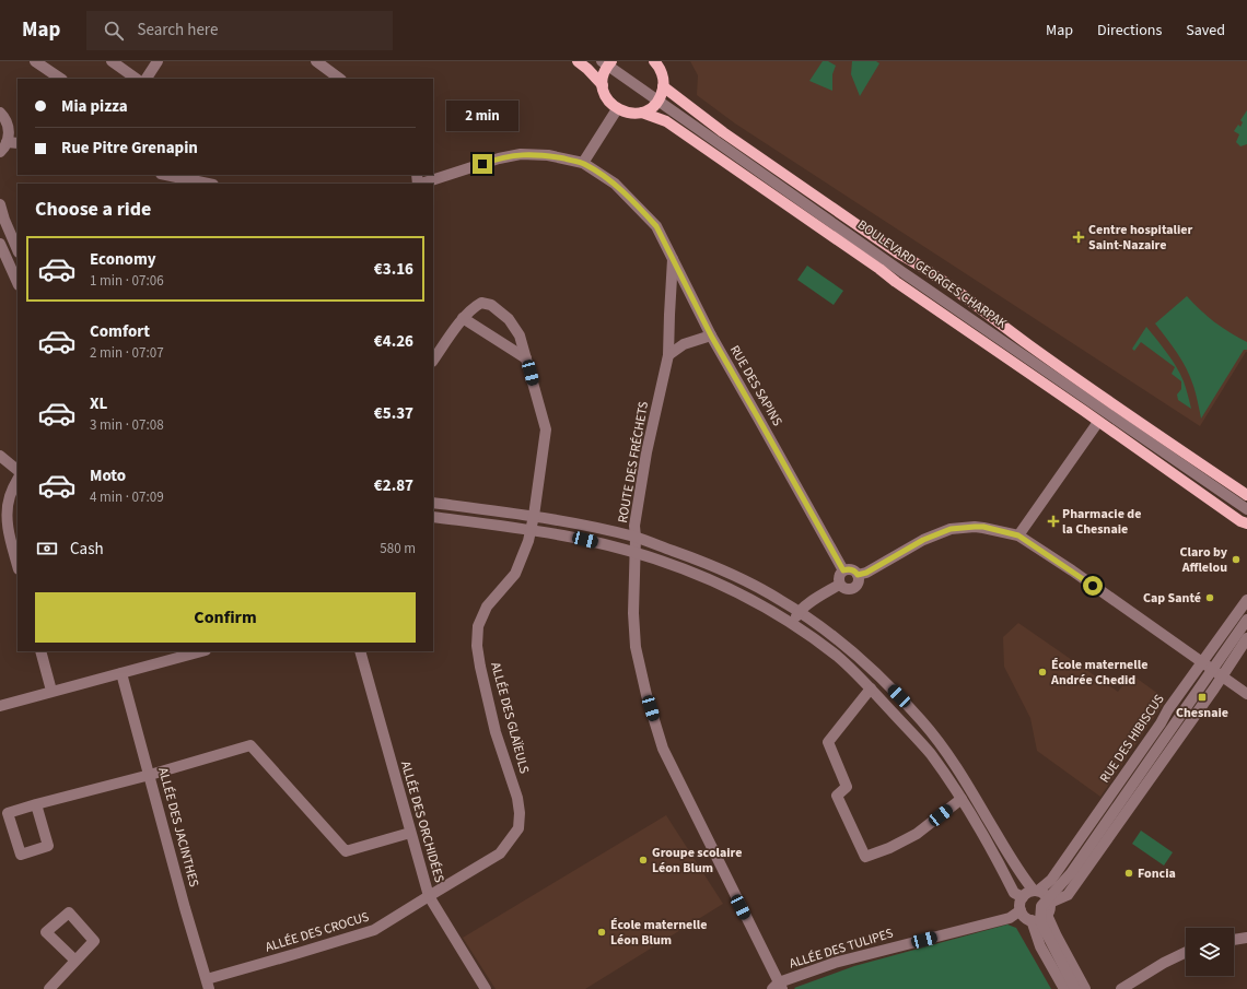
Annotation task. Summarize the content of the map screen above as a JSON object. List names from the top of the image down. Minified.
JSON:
{"streets":{"main road":["BOULEVARD GEORGES CHARPAK"],"street":["RUE DES SAPINS","ROUTE DES FRÉCHETS","ALLÉE DES GLAÏEULS","RUE DES HIBISCUS","ALLÉE DES ORCHIDÉES","ALLÉE DES JACINTHES","ALLÉE DES CROCUS","ALLÉE DES TULIPES"]},"crossings":[["RUE DES SAPINS","ROUTE DES FRÉCHETS"],["ROUTE DES FRÉCHETS","ALLÉE DES TULIPES"],["ALLÉE DES GLAÏEULS","ALLÉE DES ORCHIDÉES"],["ALLÉE DES GLAÏEULS","ALLÉE DES CROCUS"],["ALLÉE DES ORCHIDÉES","ALLÉE DES CROCUS"],["ALLÉE DES JACINTHES","ALLÉE DES CROCUS"]],"places":{"health":["Centre hospitalier Saint-Nazaire","Pharmacie de la Chesnaie"],"other":["Claro by Afflelou","Cap Santé","École maternelle Andrée Chedid","Groupe scolaire Léon Blum","Foncia","École maternelle Léon Blum"],"transit":["Chesnaie"]},"page":{"header":"Map","search":"Search here","nav":["Map","Directions","Saved"],"banner":["Mia pizza","Rue Pitre Grenapin"],"bubble":"2 min","heading":"Choose a ride","list":[{"name":"Economy","note":"1 min · 07:06","value":"€3.16"},{"name":"Comfort","note":"2 min · 07:07","value":"€4.26"},{"name":"XL","note":"3 min · 07:08","value":"€5.37"},{"name":"Moto","note":"4 min · 07:09","value":"€2.87"}],"pay":["Cash","580 m"],"buttons":"Confirm"}}
